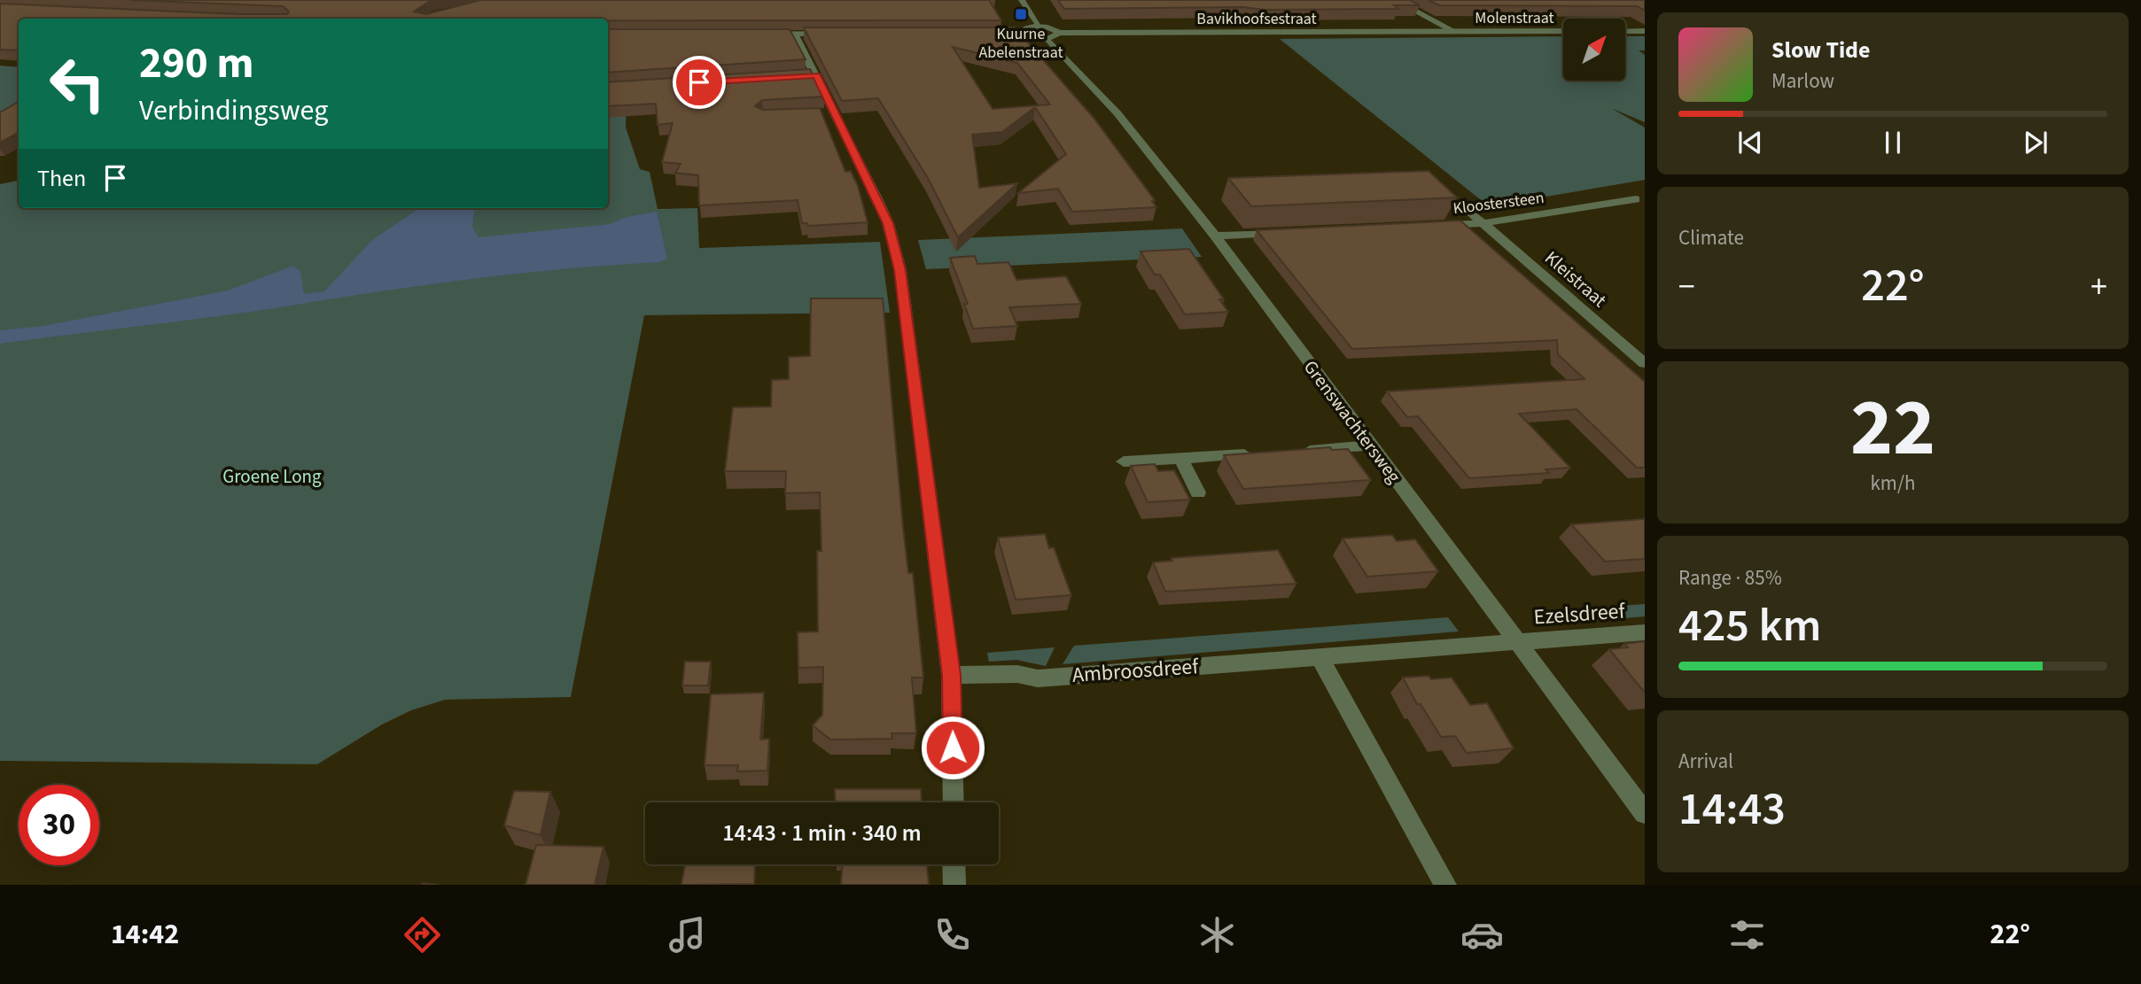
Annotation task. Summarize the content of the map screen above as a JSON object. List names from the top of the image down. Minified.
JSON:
{"streets":{"street":["Molenstraat","Bavikhoofsestraat","Kloostersteen","Kleistraat","Grenswachtersweg","Ezelsdreef","Ambroosdreef"]},"crossings":[["Molenstraat","Bavikhoofsestraat"],["Kloostersteen","Kleistraat"],["Grenswachtersweg","Ezelsdreef"],["Grenswachtersweg","Ambroosdreef"],["Ezelsdreef","Ambroosdreef"]],"parks":["Groene Long"],"places":{"transit":["Kuurne Abelenstraat"]},"north":"top right","page":{"turn":["290 m","Verbindingsweg"],"song":["Slow Tide","Marlow"],"then":"Then","tile":["Climate",["22","km/h"],["Range · 85%","425 km"],["Arrival","14:43"]],"heat":["−","22°","+"],"limit":"30","trip":"14:43 · 1 min · 340 m","tabs":["14:42","22°"]}}
